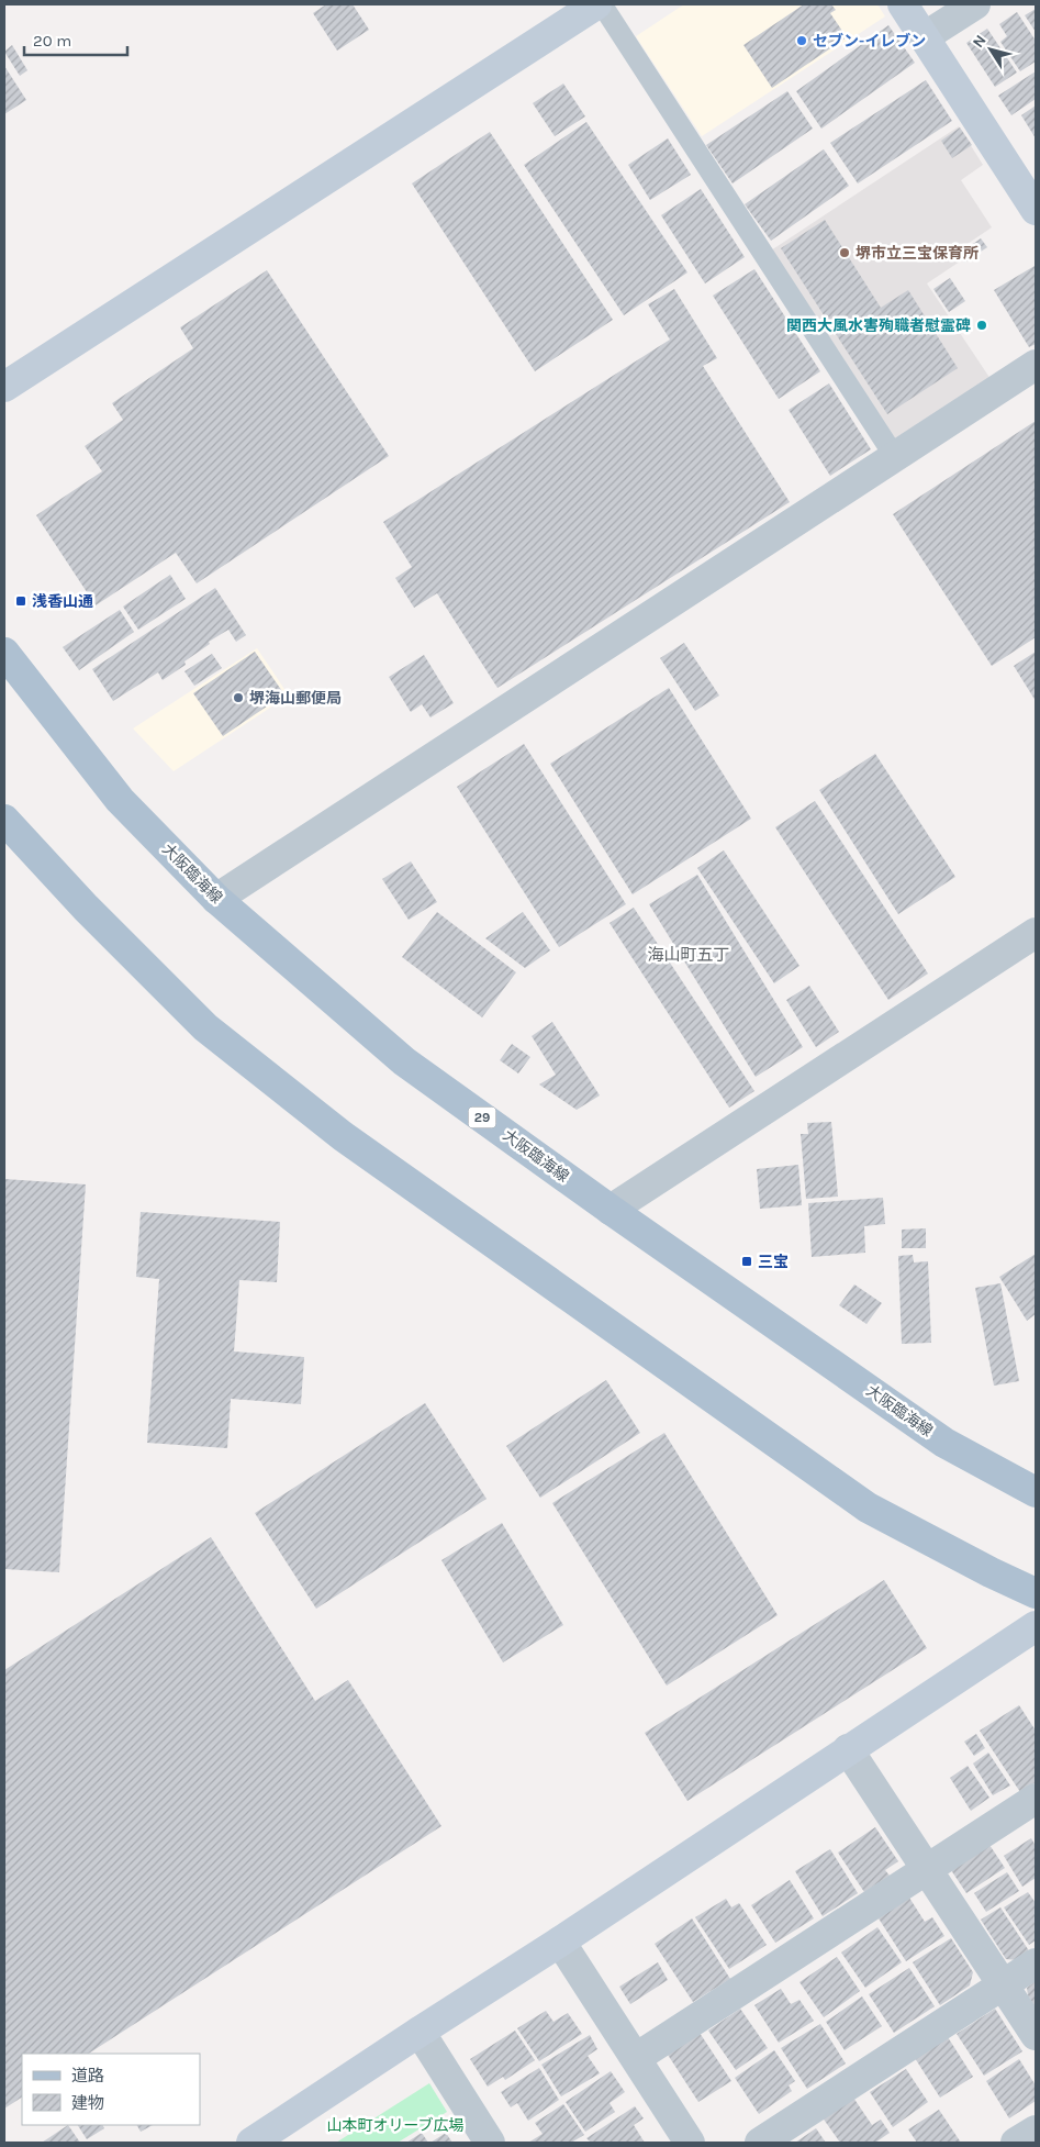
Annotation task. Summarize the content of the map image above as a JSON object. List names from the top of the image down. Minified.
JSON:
{"streets":{"main road":["大阪臨海線","29"]},"districts":["海山町五丁"],"parks":["山本町オリーブ広場"],"places":{"other":["セブン-イレブン","堺市立三宝保育所","関西大風水害殉職者慰霊碑","堺海山郵便局"],"transit":["浅香山通","三宝"]},"legend":["道路","建物"],"scale_bar":"20 m","north":"top left"}
